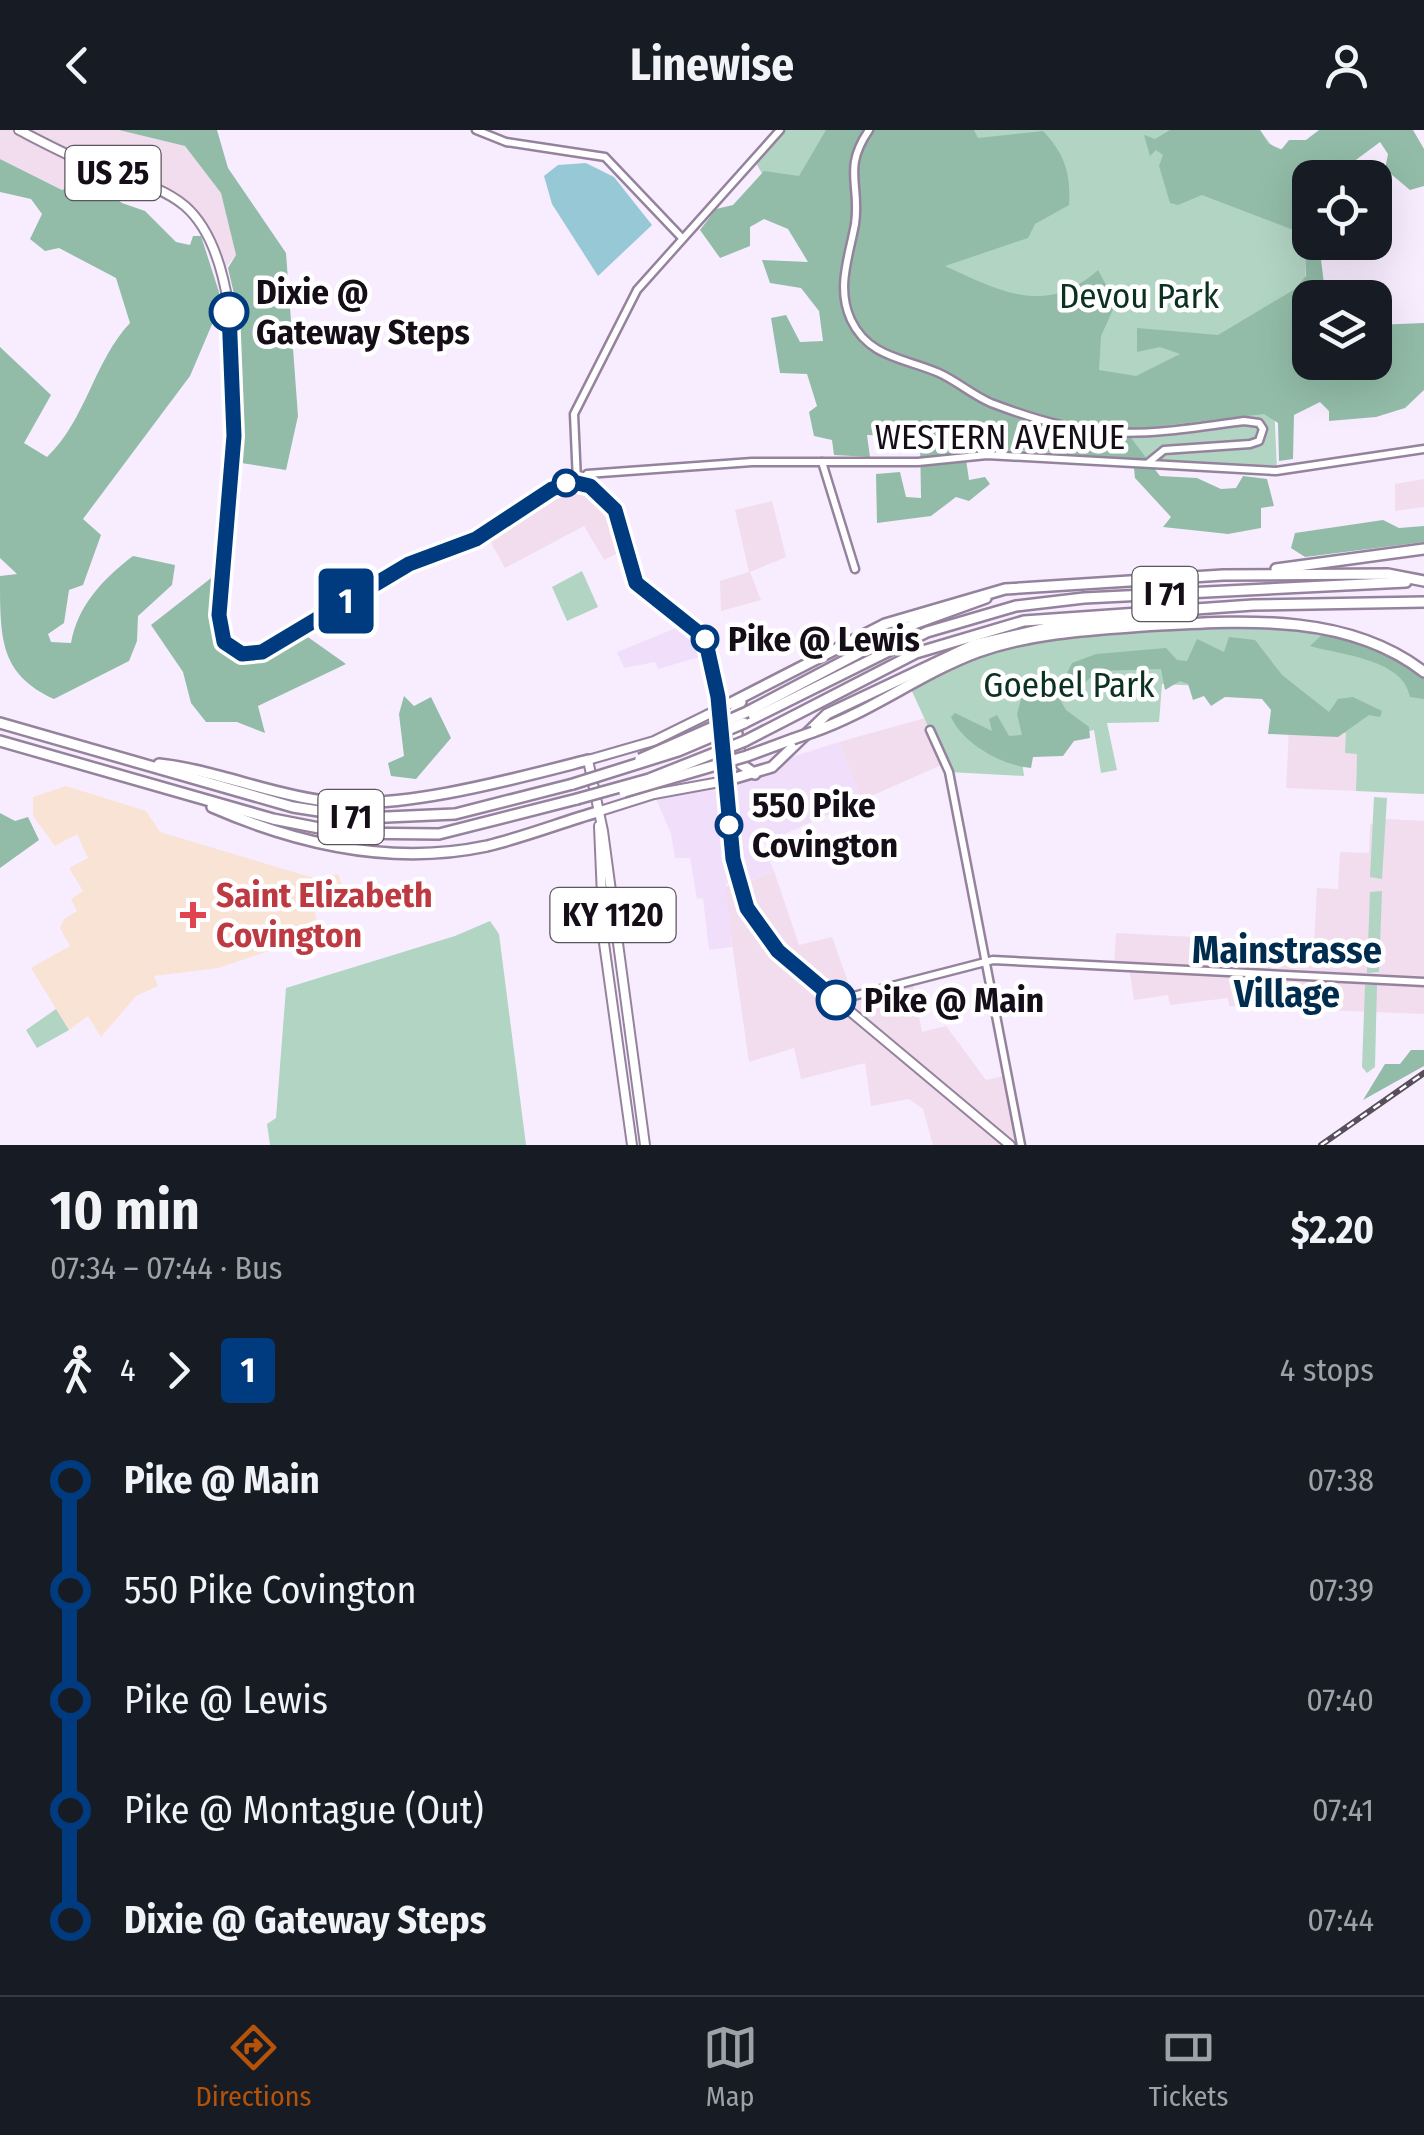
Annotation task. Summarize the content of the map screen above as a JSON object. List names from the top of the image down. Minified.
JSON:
{"streets":{"highway":["I 71"],"main road":["US 25","KY 1120"],"street":["WESTERN AVENUE"]},"crossings":[["US 25","WESTERN AVENUE"]],"districts":["Mainstrasse Village"],"parks":["Devou Park","Goebel Park"],"places":{"other":["Dixie @ Gateway Steps","Pike @ Lewis","550 Pike Covington","Pike @ Main"],"health":["Saint Elizabeth Covington"]},"lines":["bus line 1"],"page":{"header":"Linewise","on_map":"1","heading":["10 min","07:34 – 07:44 · Bus","$2.20"],"legs":["4","1","4 stops"],"list":[{"name":"Pike @ Main","value":"07:38"},{"name":"550 Pike Covington","value":"07:39"},{"name":"Pike @ Lewis","value":"07:40"},{"name":"Pike @ Montague (Out)","value":"07:41"},{"name":"Dixie @ Gateway Steps","value":"07:44"}],"tabs":["Directions","Map","Tickets"]}}
